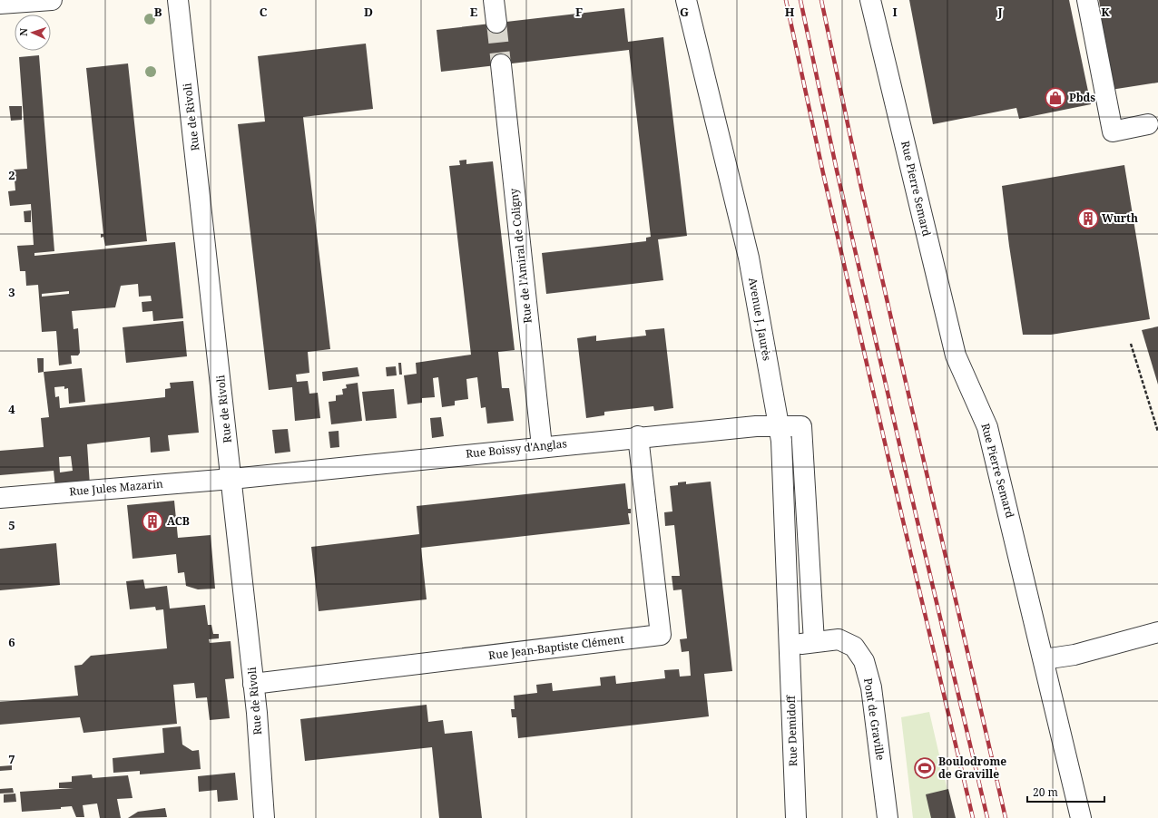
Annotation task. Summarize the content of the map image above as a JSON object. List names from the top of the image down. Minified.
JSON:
{"streets":{"street":["Rue de Rivoli","Rue Pierre Semard","Rue de l'Amiral de Coligny","Avenue J. Jaurès","Rue Boissy d'Anglas","Rue Jules Mazarin","Rue Jean-Baptiste Clément","Pont de Graville","Rue Demidoff"]},"crossings":[["Rue de Rivoli","Rue Boissy d'Anglas"],["Rue de Rivoli","Rue Jules Mazarin"],["Rue de Rivoli","Rue Jean-Baptiste Clément"],["Rue de l'Amiral de Coligny","Rue Boissy d'Anglas"],["Avenue J. Jaurès","Rue Boissy d'Anglas"],["Avenue J. Jaurès","Pont de Graville"],["Avenue J. Jaurès","Rue Demidoff"],["Rue Boissy d'Anglas","Rue Jules Mazarin"],["Rue Boissy d'Anglas","Rue Jean-Baptiste Clément"],["Rue Boissy d'Anglas","Pont de Graville"],["Pont de Graville","Rue Demidoff"]],"places":{"shop":["Pbds"],"building":["Wurth","ACB"],"sports":["Boulodrome de Graville"]},"scale_bar":"20 m","north":"left","grid":{"columns":["B","C","D","E","F","G","H","I","J","K"],"rows":["2","3","4","5","6","7"]}}
